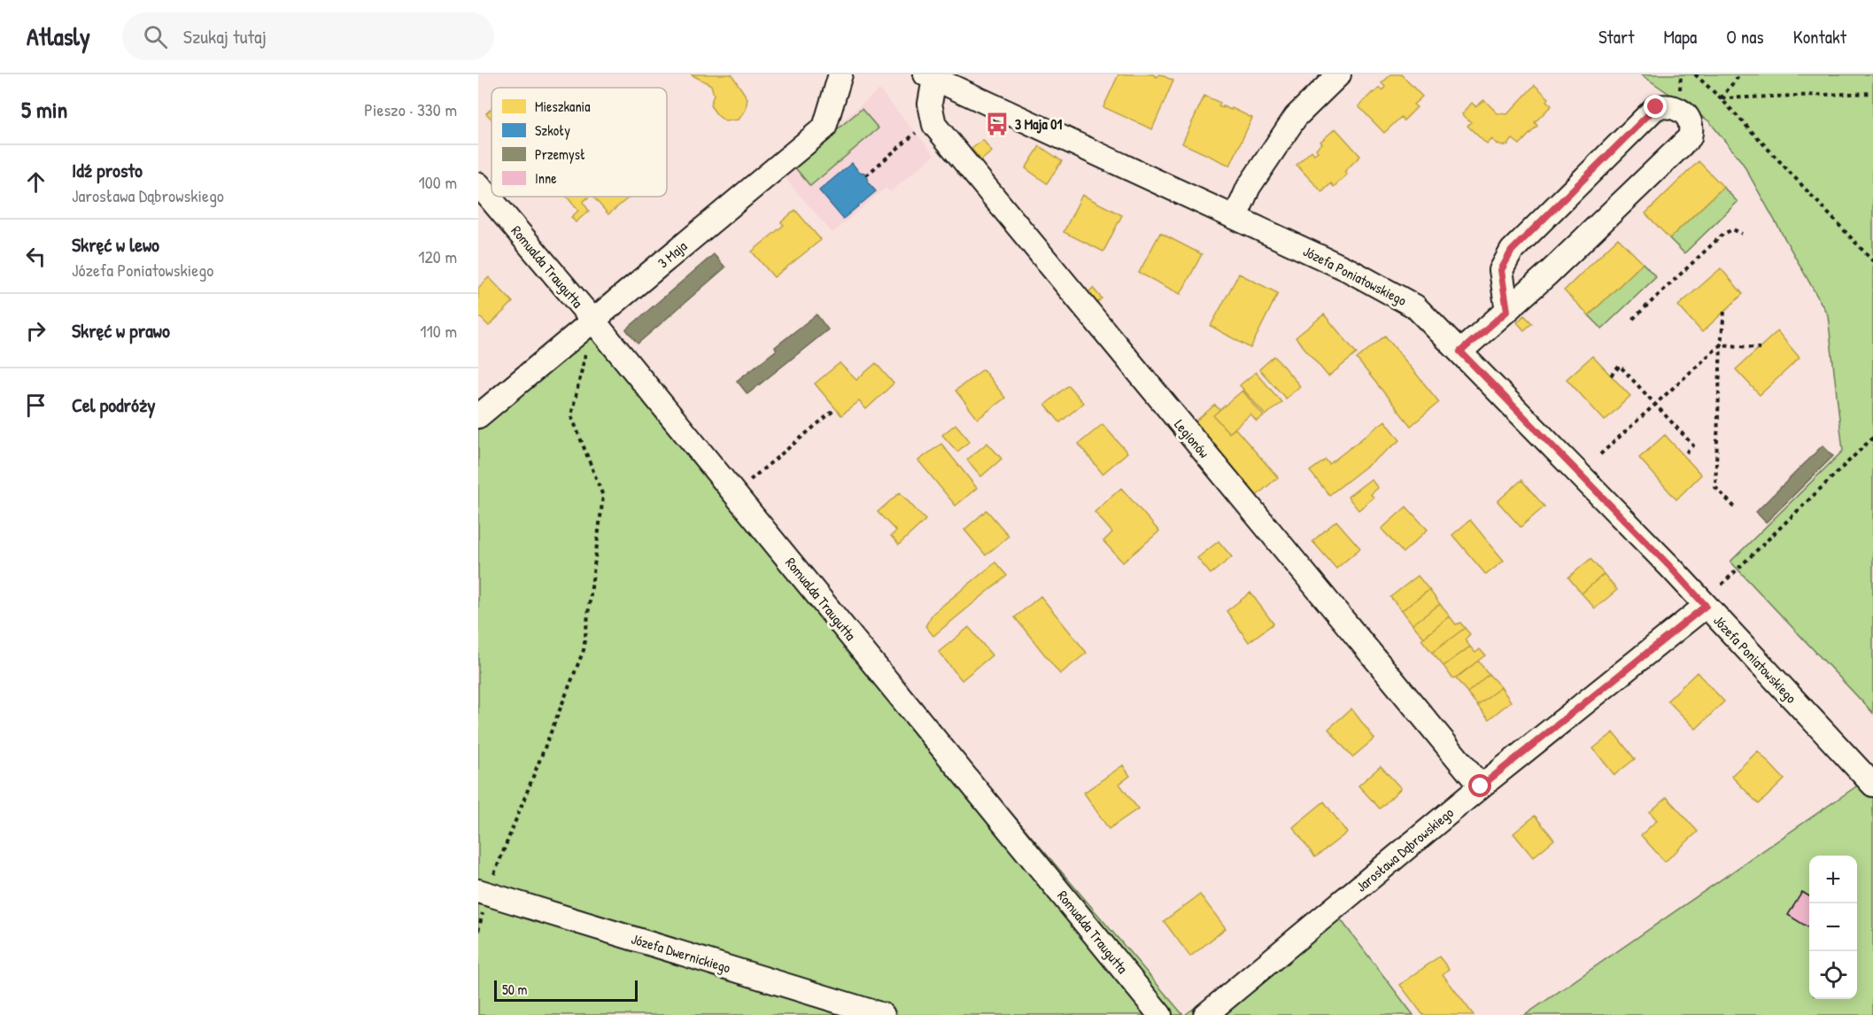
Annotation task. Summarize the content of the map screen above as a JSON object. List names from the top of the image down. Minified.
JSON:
{"streets":{"street":["3 Maja","Romualda Traugutta","Józefa Poniatowskiego","Legionów","Jarosława Dąbrowskiego","Józefa Dwernickiego"]},"crossings":[["3 Maja","Romualda Traugutta"],["Józefa Poniatowskiego","Legionów"],["Józefa Poniatowskiego","Jarosława Dąbrowskiego"],["Legionów","Jarosława Dąbrowskiego"]],"places":{"bus stop":["3 Maja 01"]},"legend":["Mieszkania","Szkoły","Przemysł","Inne"],"scale_bar":"50 m","page":{"header":"Atlasly","search":"Szukaj tutaj","nav":["Start","Mapa","O nas","Kontakt"],"heading":["5 min","Pieszo · 330 m"],"list":[["Idź prosto","Jarosława Dąbrowskiego","100 m"],["Skręć w lewo","Józefa Poniatowskiego","120 m"],["Skręć w prawo","110 m"],"Cel podróży"],"map_buttons":["+","−"],"scale":"50 m"}}
